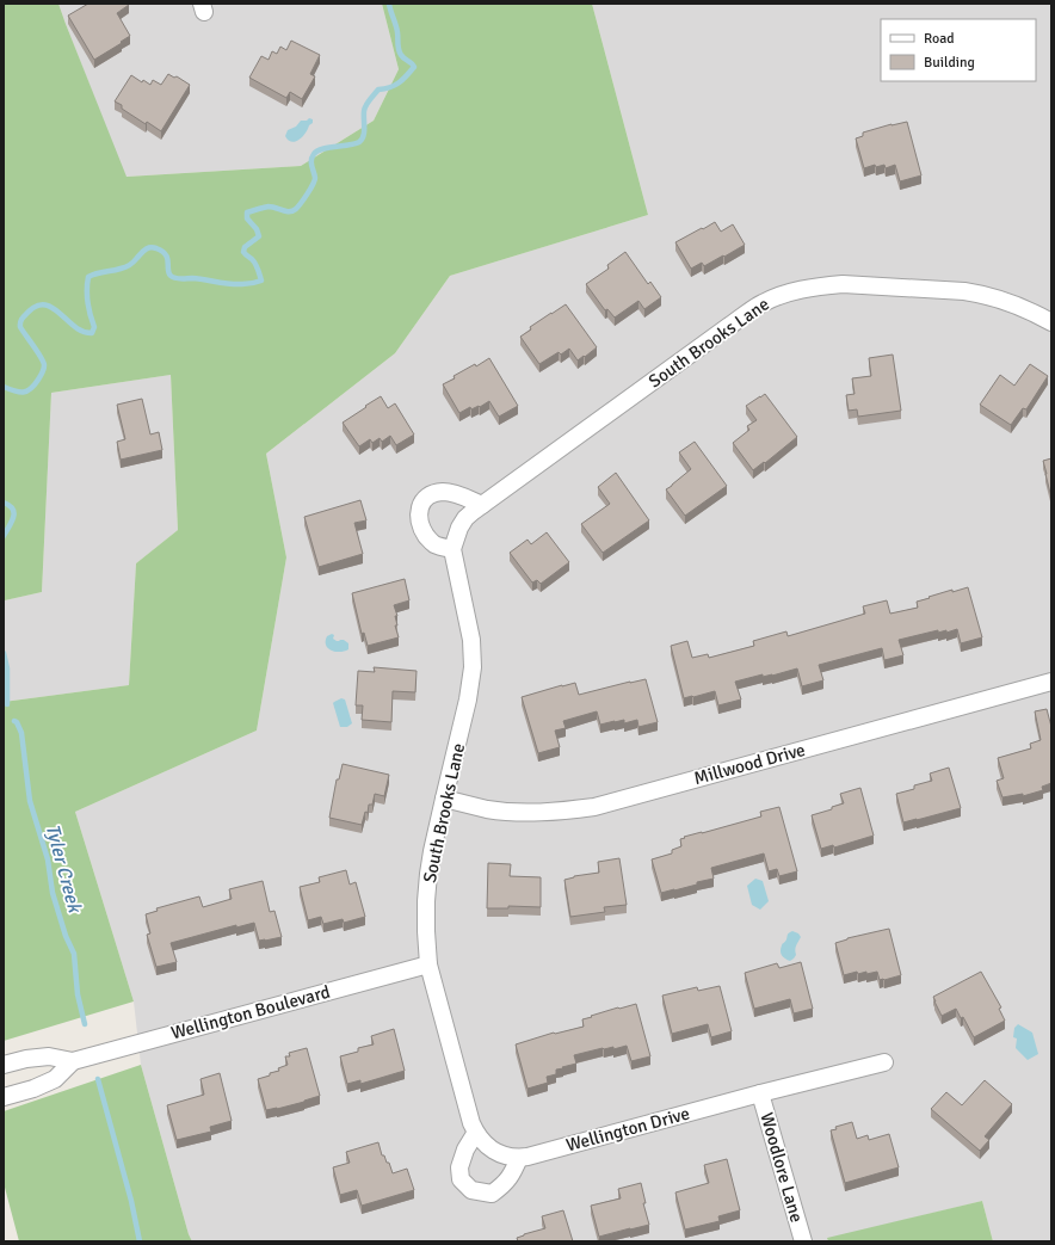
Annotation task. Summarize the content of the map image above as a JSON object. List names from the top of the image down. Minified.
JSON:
{"streets":{"street":["South Brooks Lane","Millwood Drive","Wellington Boulevard","Wellington Drive","Woodlore Lane"]},"crossings":[["South Brooks Lane","Millwood Drive"],["South Brooks Lane","Wellington Boulevard"],["South Brooks Lane","Wellington Drive"],["Wellington Drive","Woodlore Lane"]],"water":["Tyler Creek"],"legend":["Road","Building"]}
